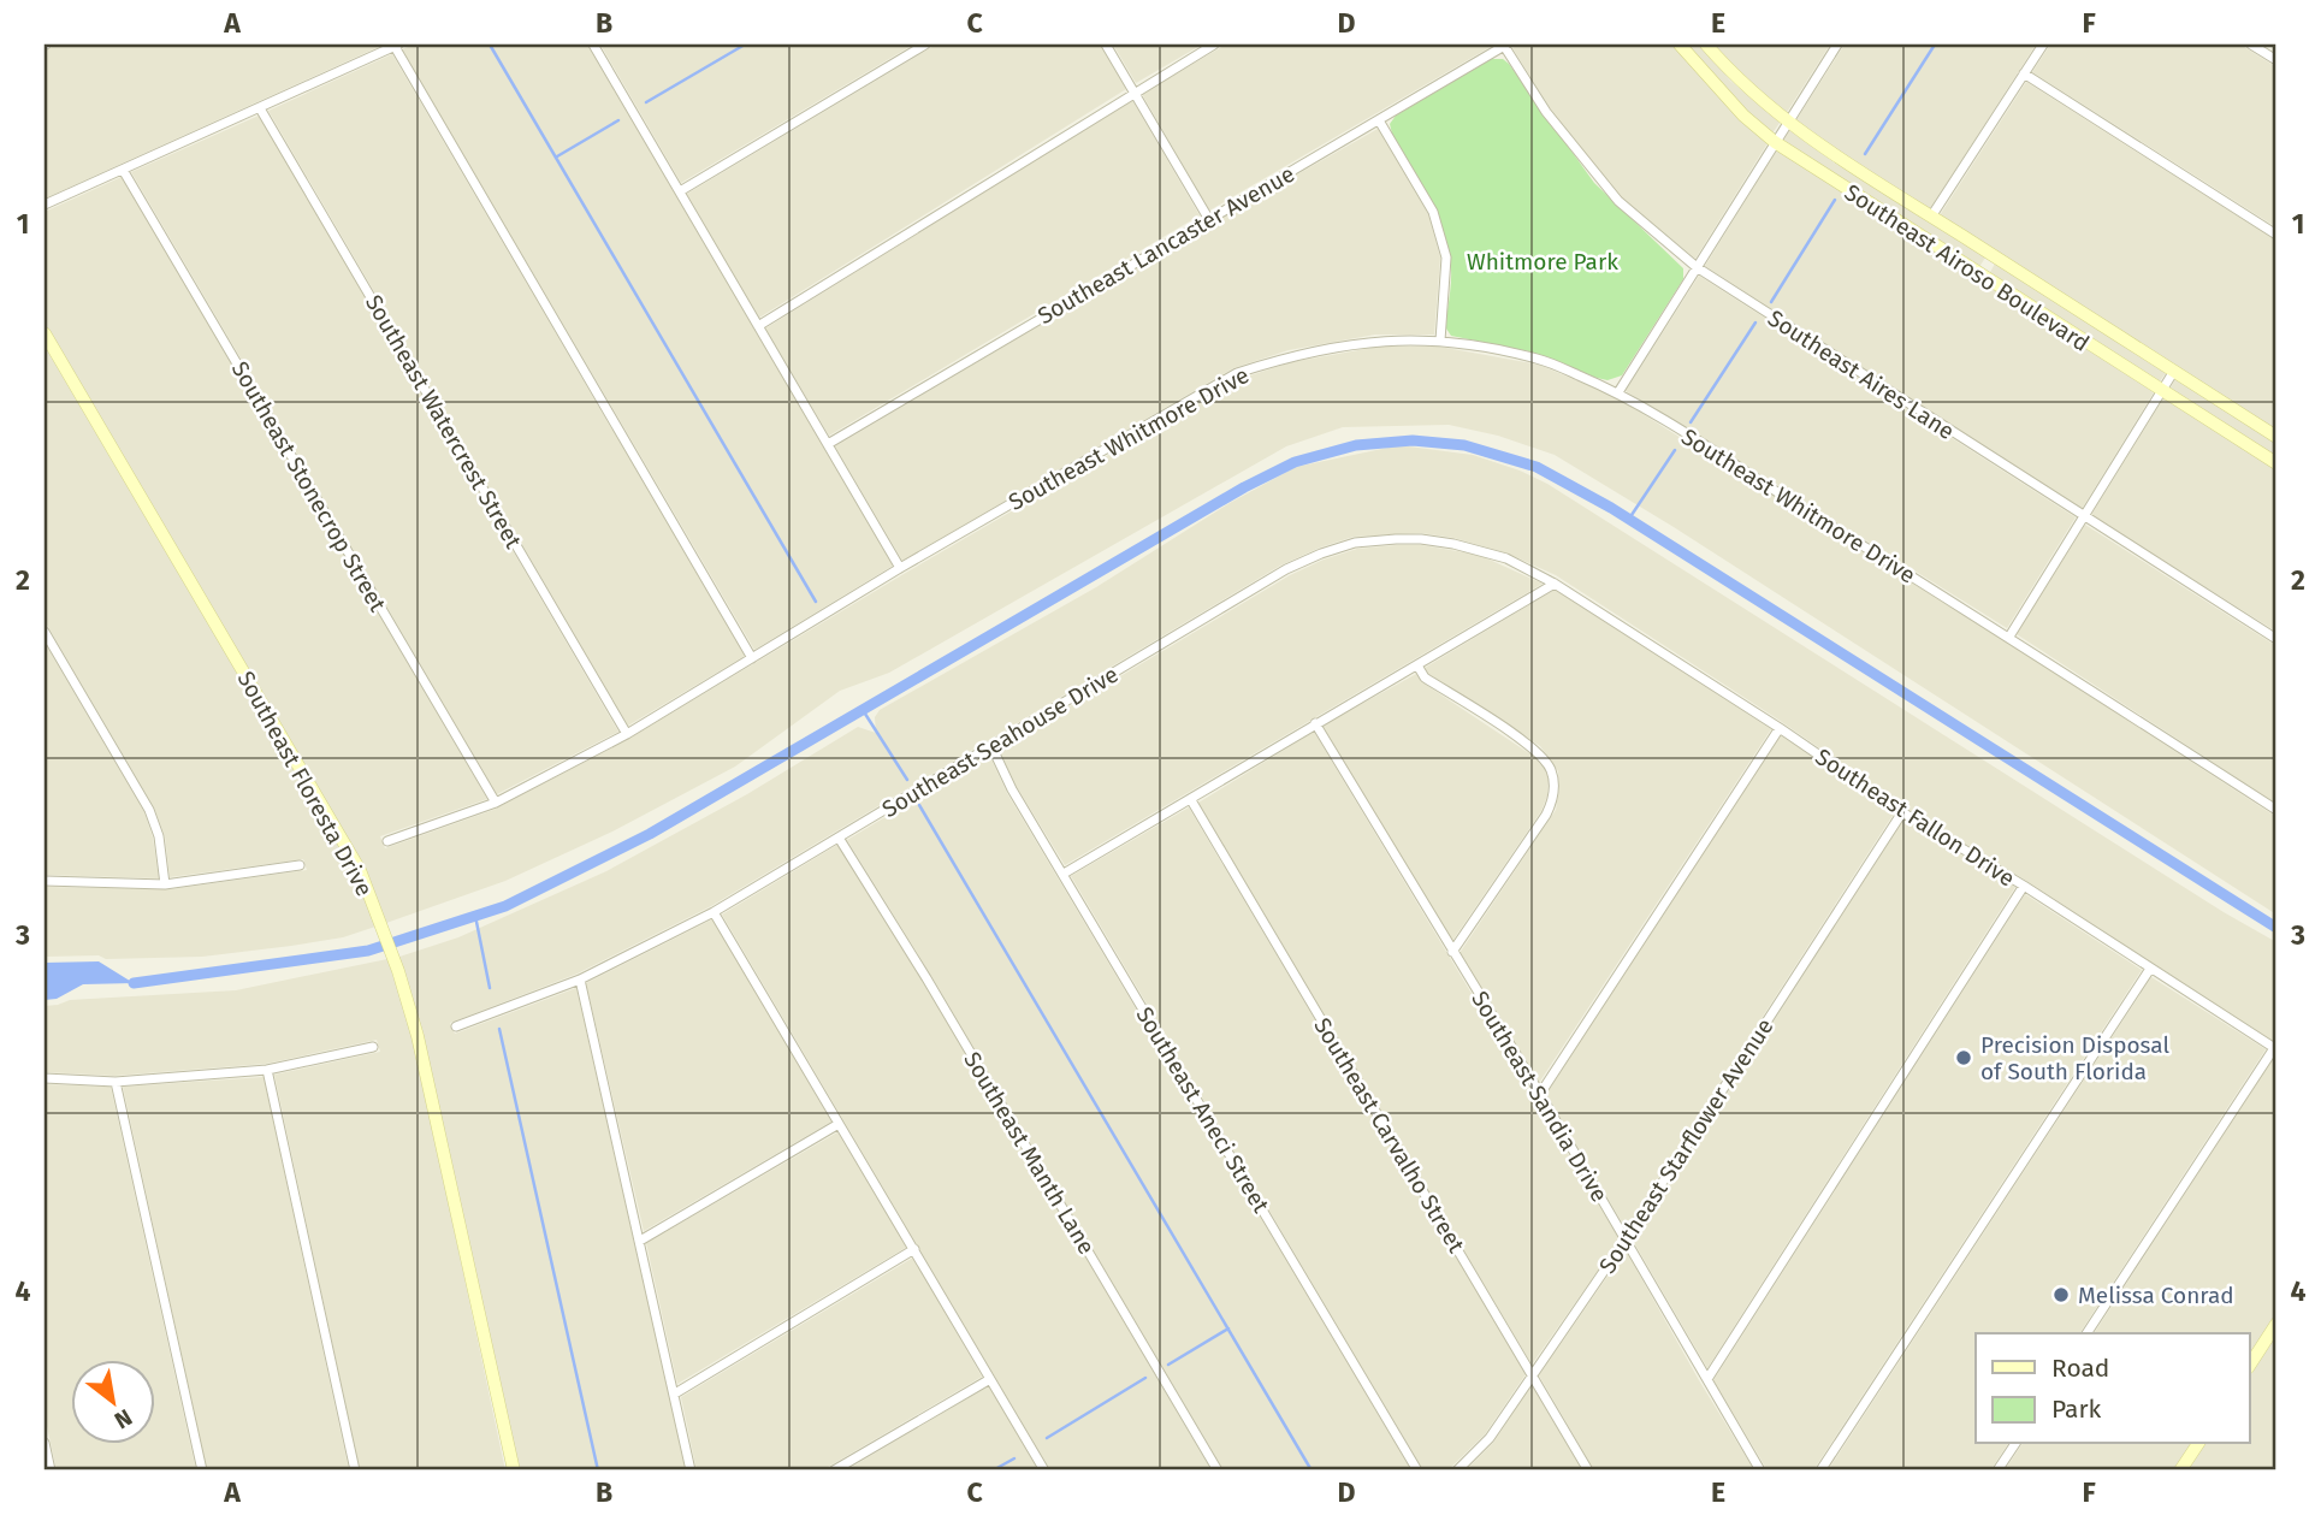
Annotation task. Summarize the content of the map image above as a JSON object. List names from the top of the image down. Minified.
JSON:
{"streets":{"main road":["Southeast Airoso Boulevard","Southeast Floresta Drive"],"street":["Southeast Lancaster Avenue","Southeast Aires Lane","Southeast Watercrest Street","Southeast Whitmore Drive","Southeast Stonecrop Street","Southeast Seahouse Drive","Southeast Fallon Drive","Southeast Sandia Drive","Southeast Aneci Street","Southeast Carvalho Street","Southeast Starflower Avenue","Southeast Manth Lane"]},"crossings":[["Southeast Lancaster Avenue","Southeast Aires Lane"],["Southeast Watercrest Street","Southeast Whitmore Drive"],["Southeast Whitmore Drive","Southeast Stonecrop Street"],["Southeast Seahouse Drive","Southeast Fallon Drive"],["Southeast Seahouse Drive","Southeast Aneci Street"],["Southeast Seahouse Drive","Southeast Manth Lane"],["Southeast Fallon Drive","Southeast Starflower Avenue"],["Southeast Sandia Drive","Southeast Starflower Avenue"],["Southeast Carvalho Street","Southeast Starflower Avenue"]],"parks":["Whitmore Park"],"places":["Precision Disposal of South Florida","Melissa Conrad"],"legend":["Road","Park"],"north":"bottom right","grid":{"columns":["A","B","C","D","E","F"],"rows":["1","2","3","4"]}}
